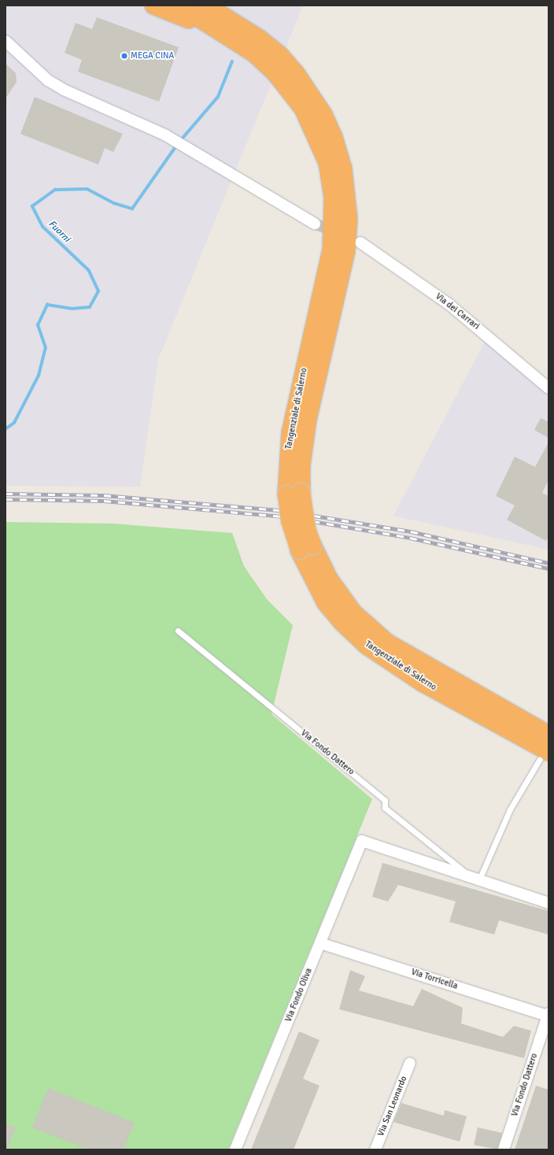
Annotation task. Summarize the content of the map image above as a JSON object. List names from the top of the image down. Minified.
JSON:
{"streets":{"highway":["Tangenziale di Salerno"],"street":["Via dei Carrari","Via Fondo Dattero","Via Torricella","Via Fondo Oliva","Via San Leonardo"]},"crossings":[["Via Fondo Dattero","Via Torricella"],["Via Fondo Dattero","Via Fondo Oliva"],["Via Torricella","Via Fondo Oliva"]],"water":["Fuorni"],"places":["MEGA CINA"]}
